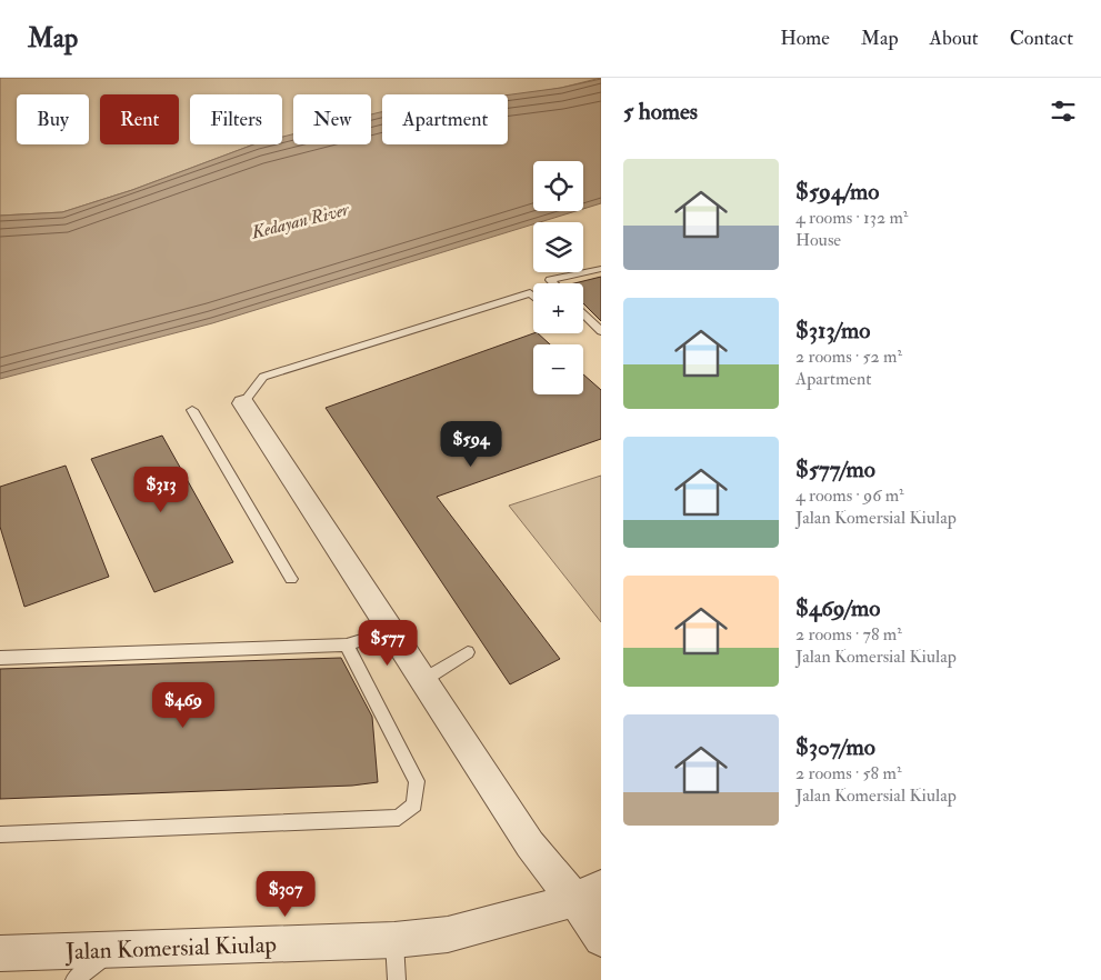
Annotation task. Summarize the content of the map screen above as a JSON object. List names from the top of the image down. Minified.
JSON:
{"streets":{"street":["Jalan Komersial Kiulap"]},"water":["Kedayan River"],"page":{"header":"Map","nav":["Home","Map","About","Contact"],"heading":"5 homes","chip":["Buy","Rent","Filters","New","Apartment"],"list":[{"name":"$594/mo","note":"4 rooms · 132 m² · House"},{"name":"$313/mo","note":"2 rooms · 52 m² · Apartment"},{"name":"$577/mo","note":"4 rooms · 96 m² · Jalan Komersial Kiulap"},{"name":"$469/mo","note":"2 rooms · 78 m² · Jalan Komersial Kiulap"},{"name":"$307/mo","note":"2 rooms · 58 m² · Jalan Komersial Kiulap"}],"map_buttons":["+","−"],"price":["$594","$313","$577","$469","$307"]}}
